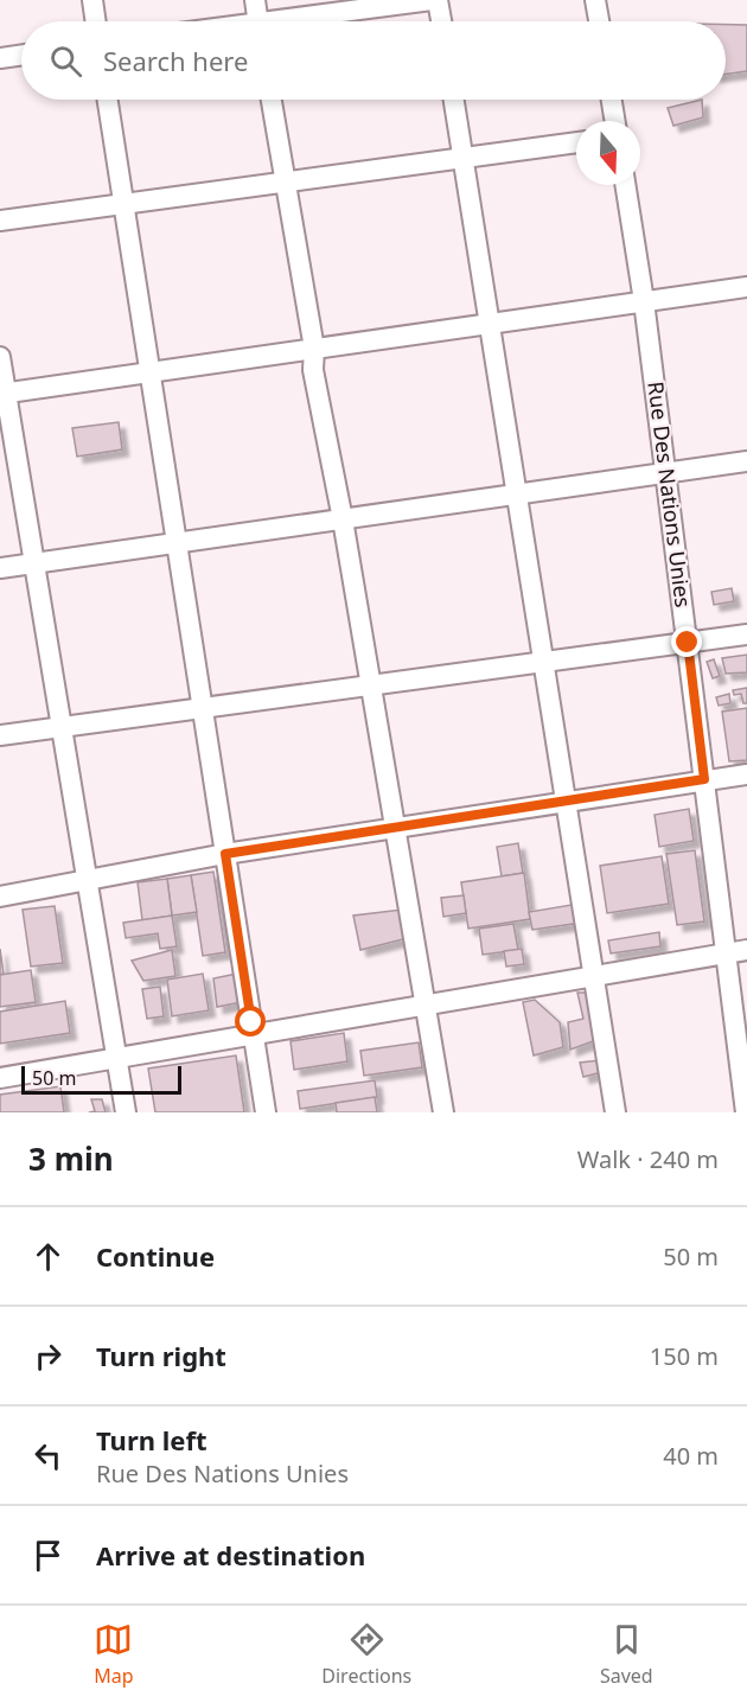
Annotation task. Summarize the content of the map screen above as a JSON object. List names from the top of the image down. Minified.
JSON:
{"streets":{"street":["Rue Des Nations Unies"]},"scale_bar":"50 m","north":"bottom","page":{"search":"Search here","scale":"50 m","heading":["3 min","Walk · 240 m"],"list":[["Continue","50 m"],["Turn right","150 m"],["Turn left","Rue Des Nations Unies","40 m"],"Arrive at destination"],"nav":["Map","Directions","Saved"]}}
